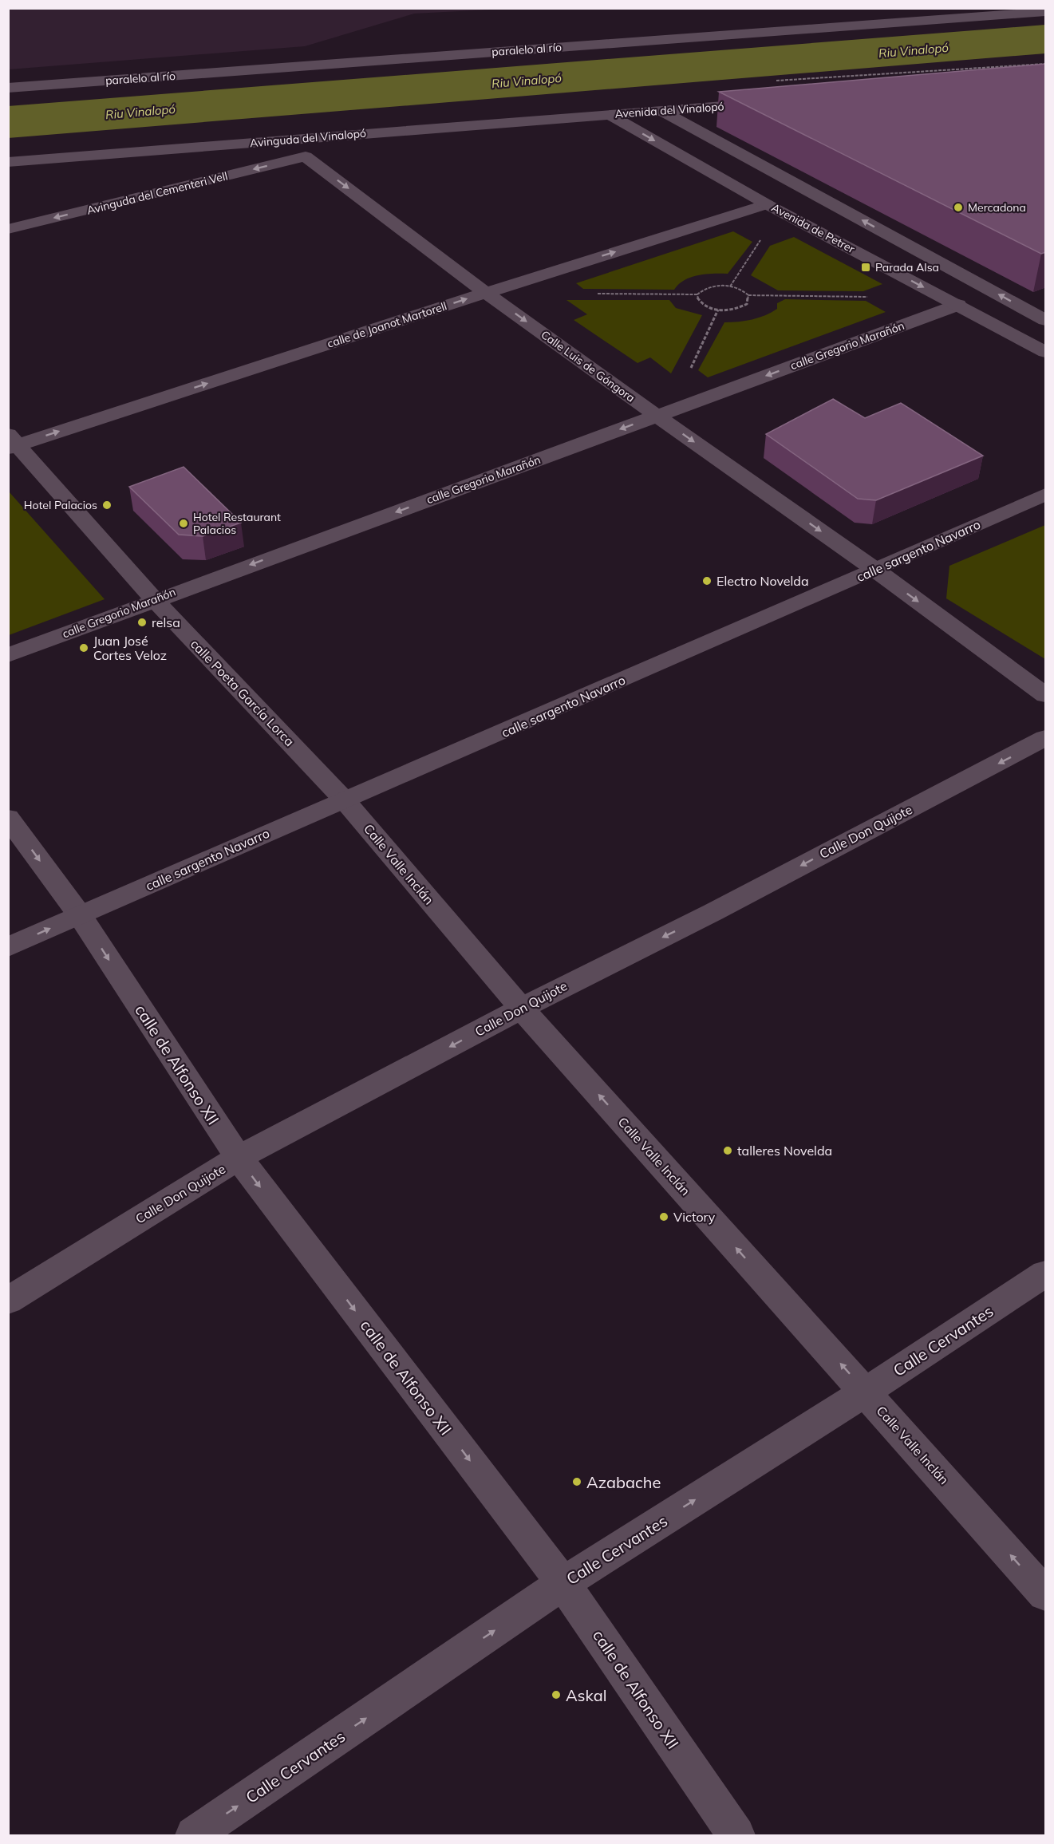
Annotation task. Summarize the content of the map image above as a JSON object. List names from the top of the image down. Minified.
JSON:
{"streets":{"street":["paralelo al río","Avenida del Vinalopó","Avinguda del Vinalopó","Avinguda del Cementeri Vell","Avenida de Petrer","calle de Joanot Martorell","calle Gregorio Marañón","Calle Luis de Góngora","calle sargento Navarro","calle Poeta García Lorca","Calle Don Quijote","Calle Valle Inclán","calle de Alfonso XII","Calle Cervantes"]},"crossings":[["Avenida del Vinalopó","Avinguda del Vinalopó"],["Avenida del Vinalopó","Avenida de Petrer"],["Avinguda del Vinalopó","Avinguda del Cementeri Vell"],["Avinguda del Vinalopó","Avenida de Petrer"],["Avinguda del Vinalopó","Calle Luis de Góngora"],["Avinguda del Cementeri Vell","Calle Luis de Góngora"],["Avenida de Petrer","calle de Joanot Martorell"],["Avenida de Petrer","calle Gregorio Marañón"],["calle de Joanot Martorell","Calle Luis de Góngora"],["calle de Joanot Martorell","calle Poeta García Lorca"],["calle Gregorio Marañón","Calle Luis de Góngora"],["calle Gregorio Marañón","calle Poeta García Lorca"],["Calle Luis de Góngora","calle sargento Navarro"],["calle sargento Navarro","calle Poeta García Lorca"],["calle sargento Navarro","Calle Valle Inclán"],["calle sargento Navarro","calle de Alfonso XII"],["calle Poeta García Lorca","Calle Valle Inclán"],["Calle Don Quijote","Calle Valle Inclán"],["Calle Don Quijote","calle de Alfonso XII"],["Calle Valle Inclán","Calle Cervantes"],["calle de Alfonso XII","Calle Cervantes"]],"one_way":["Avinguda del Cementeri Vell","calle de Joanot Martorell","calle Gregorio Marañón","Calle Luis de Góngora","Calle Don Quijote","Calle Valle Inclán","calle de Alfonso XII","Calle Cervantes"],"water":["Riu Vinalopó"],"places":{"other":["Mercadona","Hotel Palacios","Hotel Restaurant Palacios","Electro Novelda","relsa","Juan José Cortes Veloz","talleres Novelda","Victory","Azabache","Askal"],"transit":["Parada Alsa"]}}
